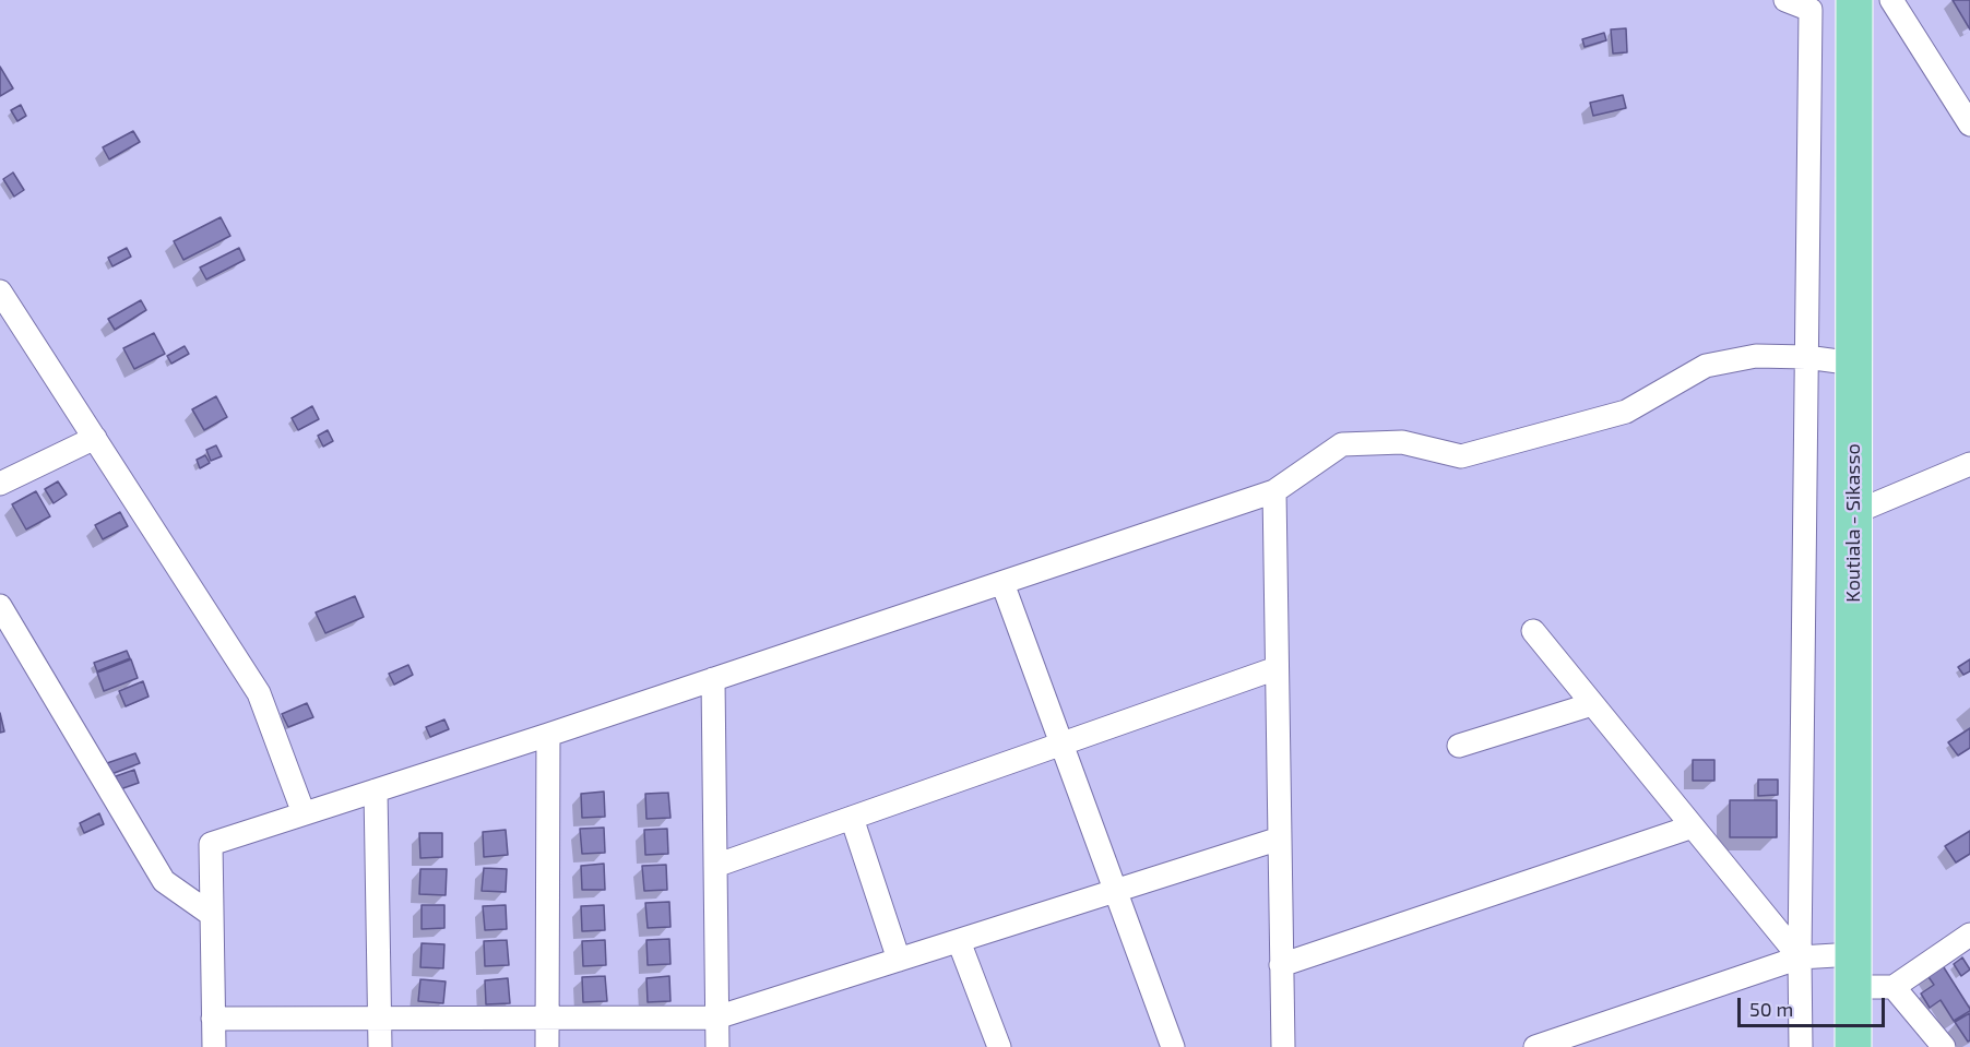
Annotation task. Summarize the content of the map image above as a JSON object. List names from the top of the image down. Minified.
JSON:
{"streets":{"main road":["Koutiala - Sikasso"]},"scale_bar":"50 m"}
